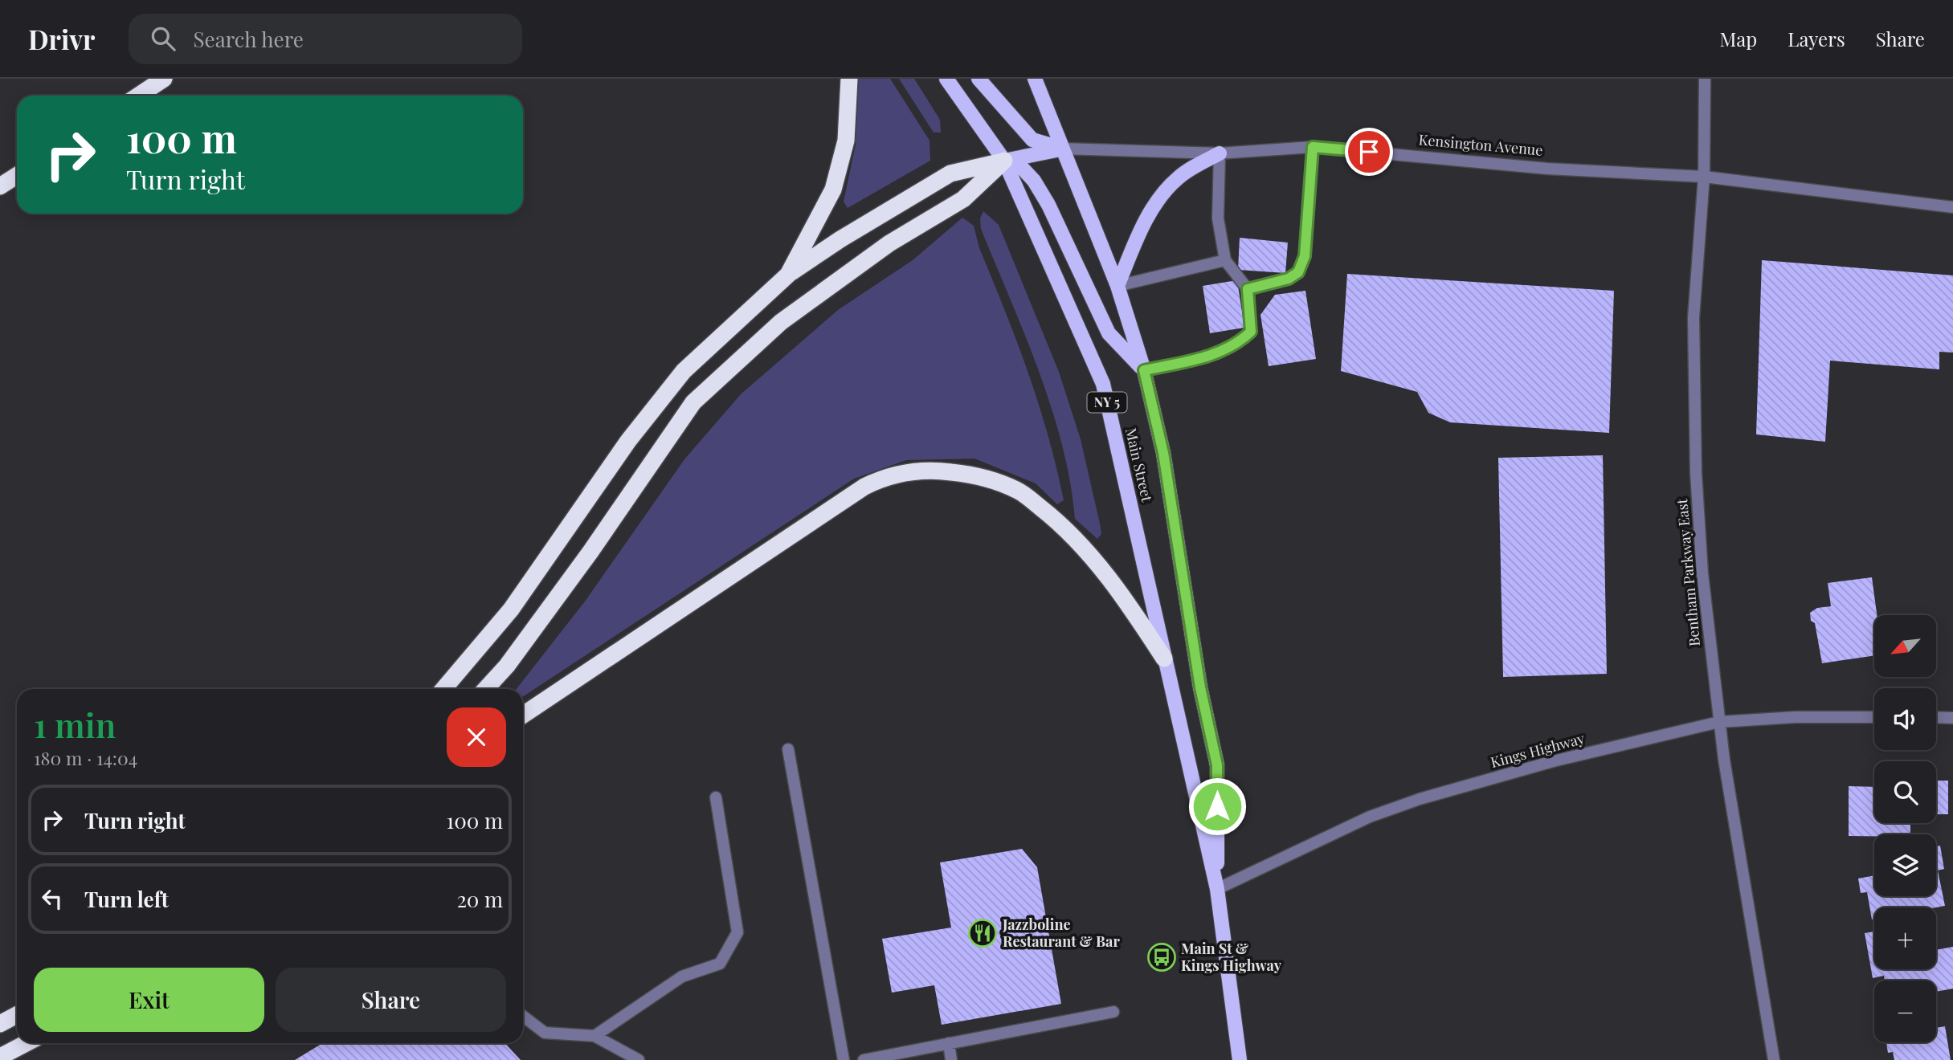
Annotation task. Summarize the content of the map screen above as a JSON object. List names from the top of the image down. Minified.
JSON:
{"streets":{"main road":["Kensington Avenue","NY 5","Main Street"],"street":["Bentham Parkway East","Kings Highway"]},"crossings":[["Kensington Avenue","Main Street"],["Kensington Avenue","Bentham Parkway East"],["Main Street","Kings Highway"],["Bentham Parkway East","Kings Highway"]],"places":{"restaurant":["Jazzboline Restaurant & Bar"],"bus stop":["Main St & Kings Highway"]},"north":"bottom left","page":{"header":"Drivr","search":"Search here","nav":["Map","Layers","Share"],"turn":["100 m","Turn right"],"map_buttons":["+","−"],"heading":["1 min","180 m · 14:04"],"list":[{"name":"Turn right","value":"100 m"},{"name":"Turn left","value":"20 m"}],"buttons":["Exit","Share"]}}
